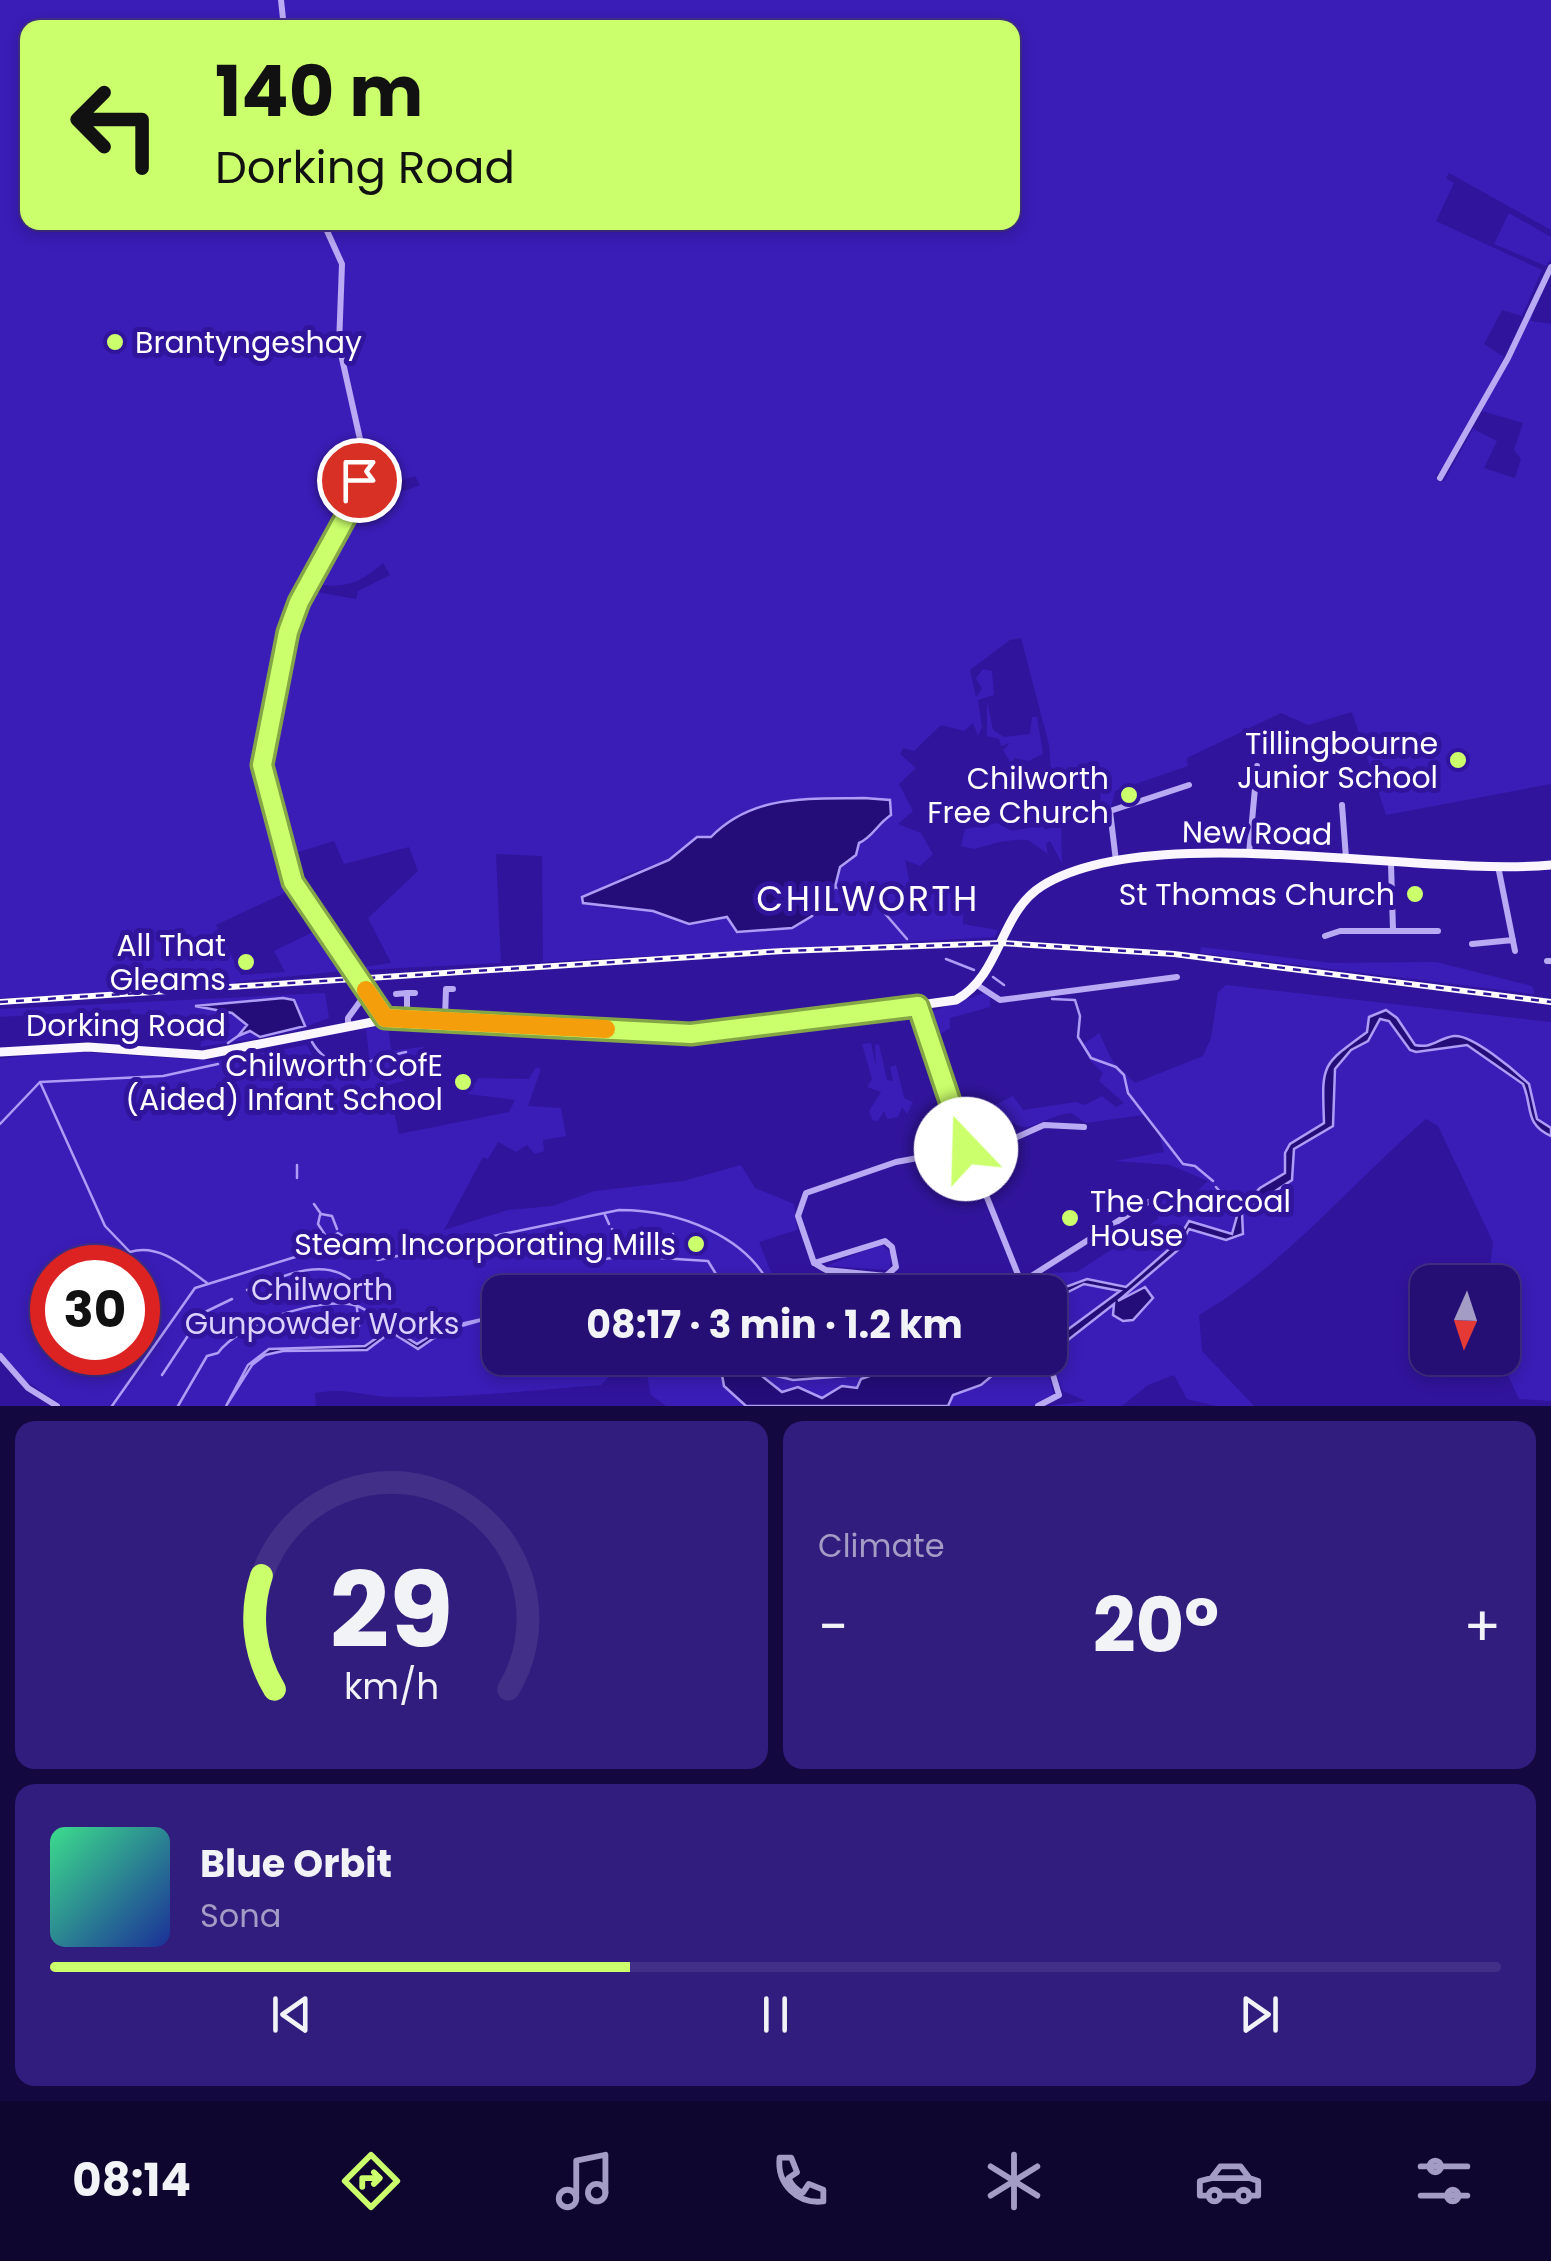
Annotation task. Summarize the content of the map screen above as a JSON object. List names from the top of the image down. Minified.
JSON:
{"streets":{"main road":["New Road","Dorking Road"]},"crossings":[["New Road","Dorking Road"]],"districts":["CHILWORTH"],"parks":["Chilworth Gunpowder Works"],"places":["Brantyngeshay","Tillingbourne Junior School","Chilworth Free Church","St Thomas Church","All That Gleams","Chilworth CofE (Aided) Infant School","The Charcoal House","Steam Incorporating Mills"],"north":"bottom","page":{"turn":["140 m","Dorking Road"],"limit":"30","trip":"08:17 · 3 min · 1.2 km","tile":"Climate","heat":["−","20°","+"],"song":["Blue Orbit","Sona"],"tabs":"08:14","gauge":["29","km/h"]}}
